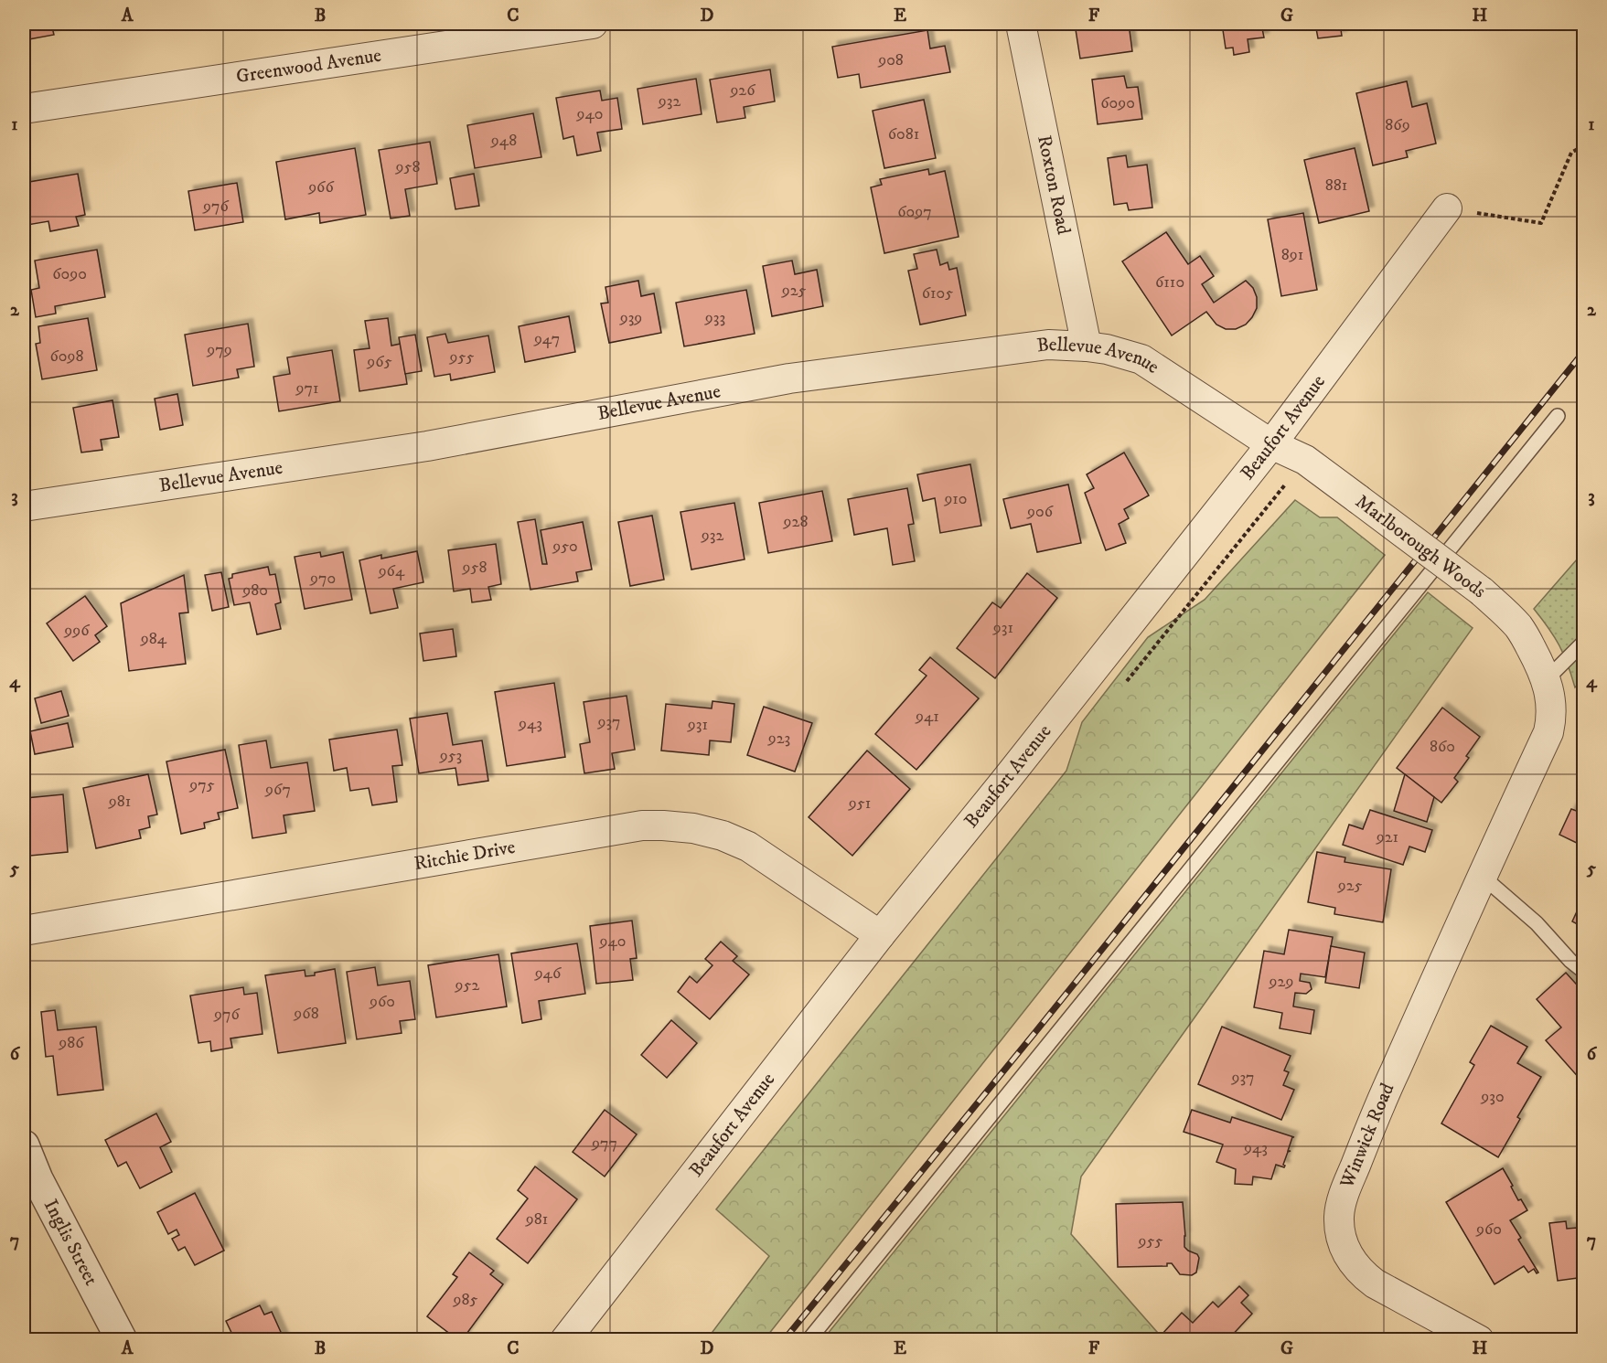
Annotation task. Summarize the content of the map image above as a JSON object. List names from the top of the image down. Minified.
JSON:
{"streets":{"street":["Greenwood Avenue","Roxton Road","Bellevue Avenue","Beaufort Avenue","Marlborough Woods","Ritchie Drive","Winwick Road","Inglis Street"]},"crossings":[["Roxton Road","Bellevue Avenue"],["Bellevue Avenue","Beaufort Avenue"],["Bellevue Avenue","Marlborough Woods"],["Beaufort Avenue","Marlborough Woods"],["Beaufort Avenue","Ritchie Drive"],["Marlborough Woods","Winwick Road"]],"house_numbers":["908","926","932","6090","940","869","6081","948","958","881","966","976","6097","891","6090","6110","925","6105","939","933","947","979","6098","955","965","971","910","906","928","932","950","958","964","970","980","931","996","984","941","937","943","931","923","860","953","975","967","981","951","921","925","940","946","929","952","960","968","976","986","937","930","977","943","981","960","955","985"],"grid":{"columns":["A","B","C","D","E","F","G","H"],"rows":["1","2","3","4","5","6","7"]}}
